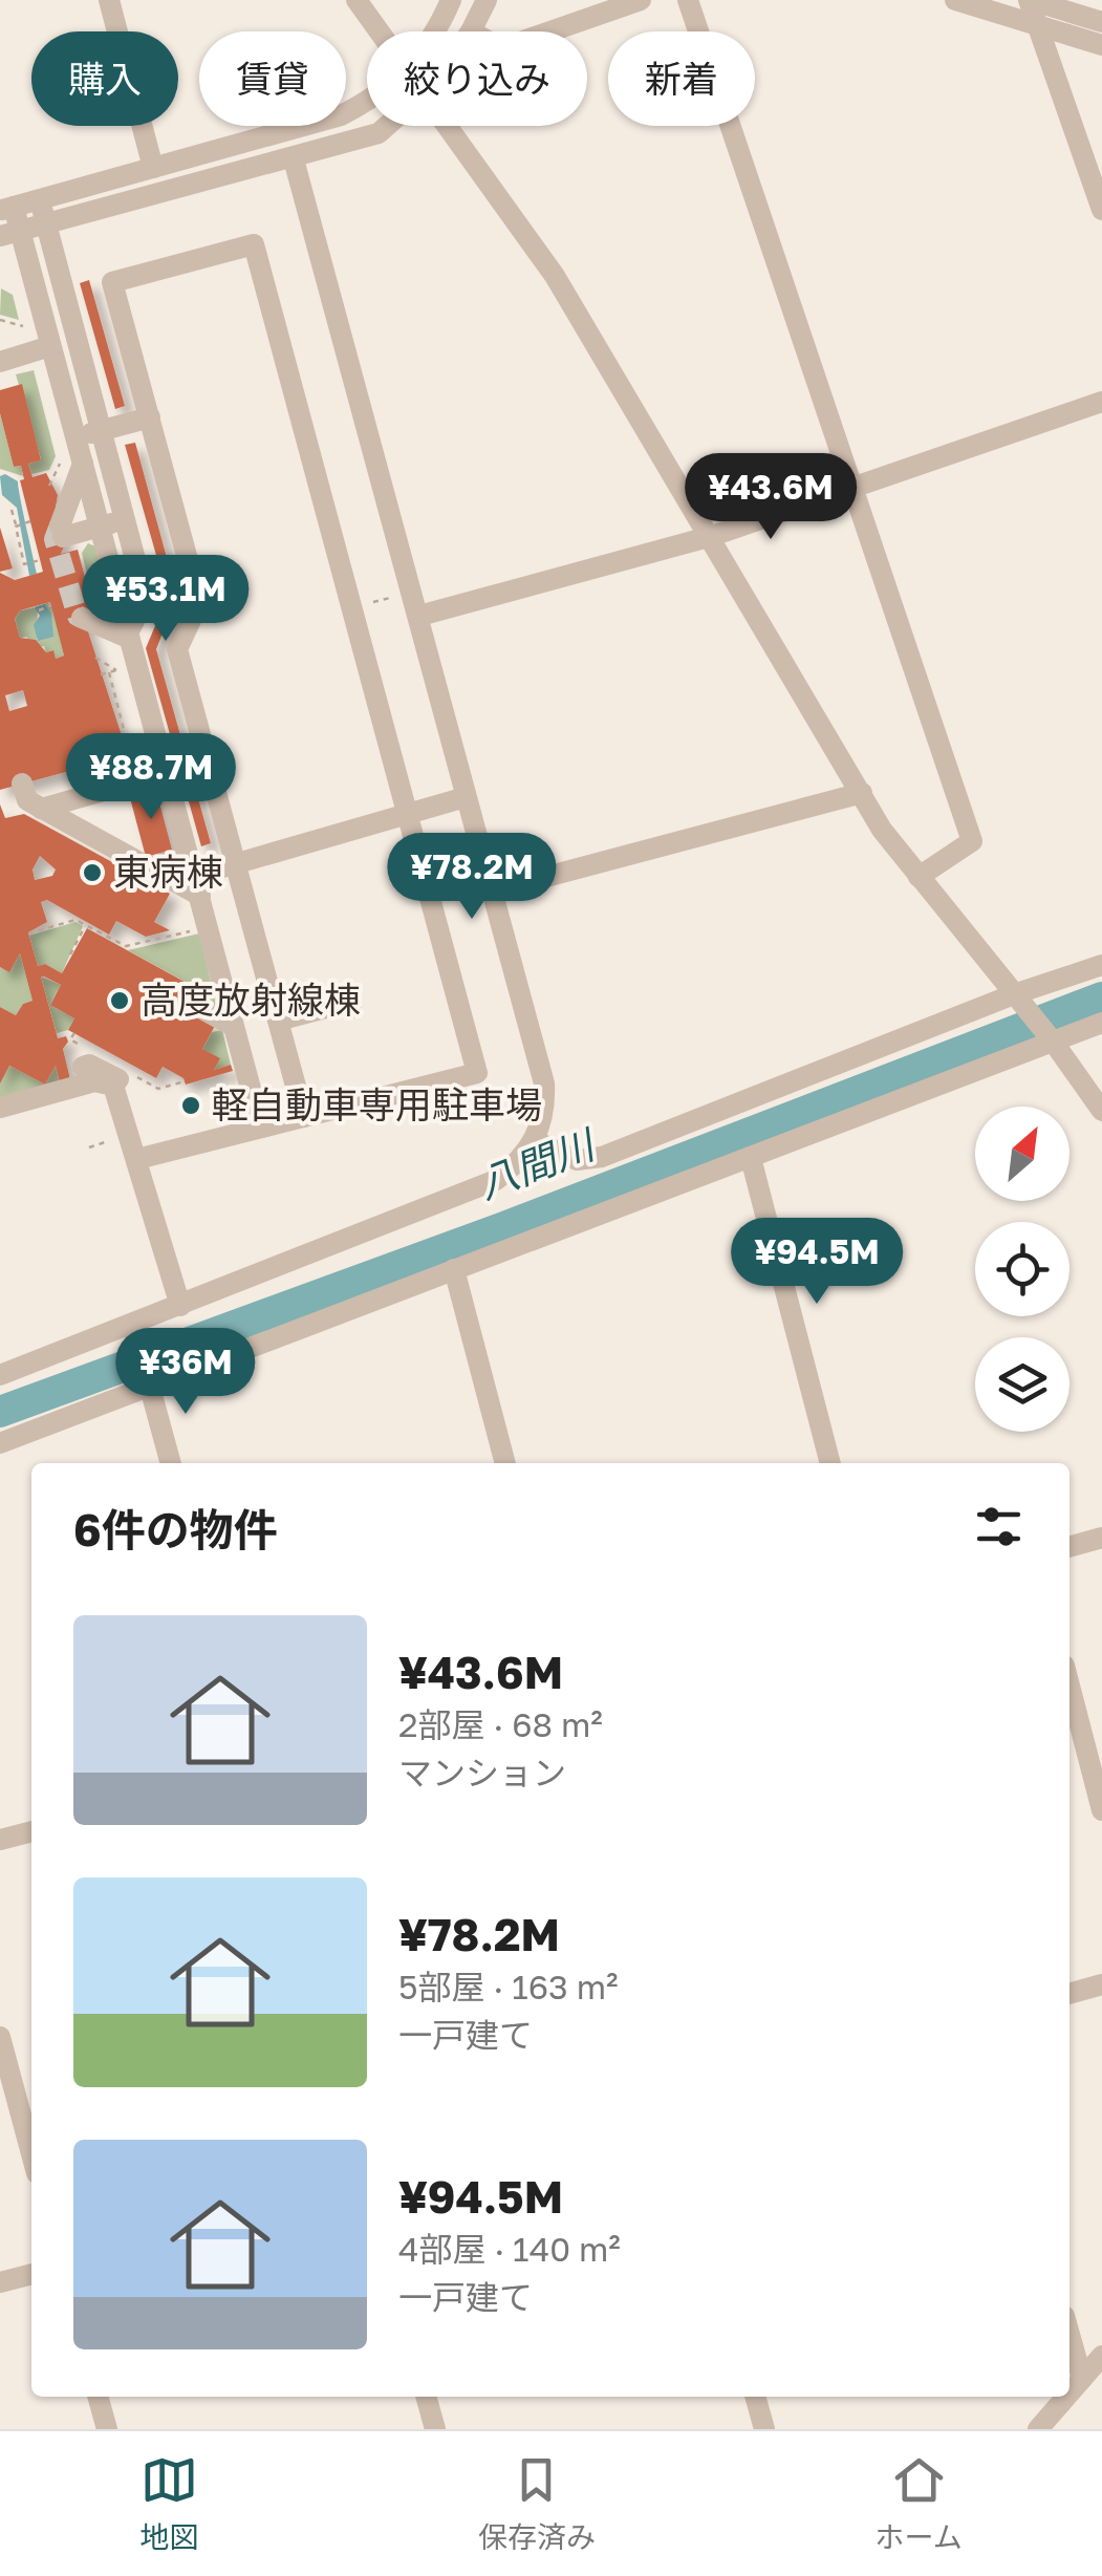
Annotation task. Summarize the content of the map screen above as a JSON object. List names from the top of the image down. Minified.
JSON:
{"water":["八間川"],"places":["東病棟","高度放射線棟","軽自動車専用駐車場"],"north":"top right","page":{"chip":["購入","賃貸","絞り込み","新着"],"price":["¥43.6M","¥53.1M","¥88.7M","¥78.2M","¥94.5M","¥36M"],"heading":"6件の物件","list":[{"name":"¥43.6M","note":"2部屋 · 68 m² · マンション"},{"name":"¥78.2M","note":"5部屋 · 163 m² · 一戸建て"},{"name":"¥94.5M","note":"4部屋 · 140 m² · 一戸建て"}],"tabs":["地図","保存済み","ホーム"]}}
